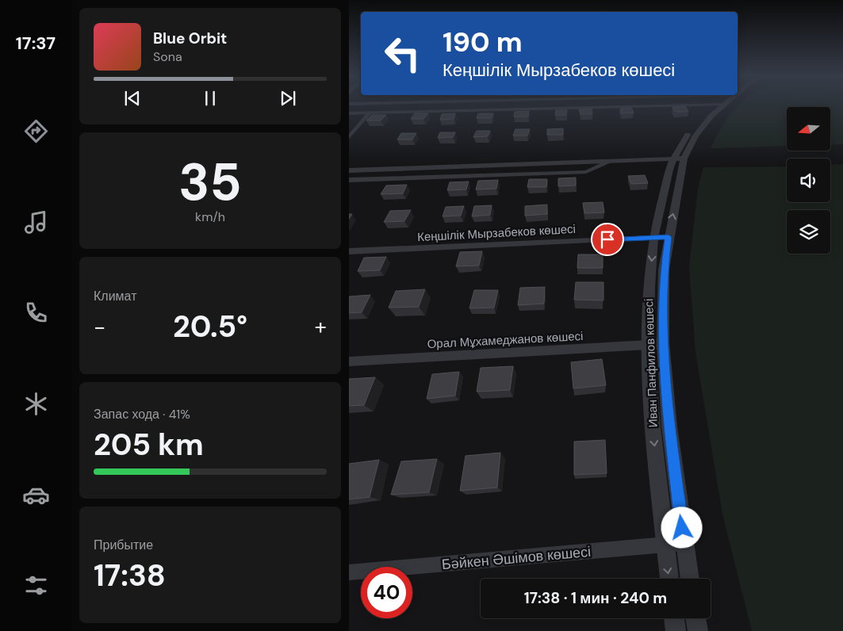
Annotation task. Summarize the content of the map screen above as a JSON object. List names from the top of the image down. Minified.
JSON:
{"streets":{"street":["Кеңшілік Мырзабеков көшесі","Орал Мұхамеджанов көшесі","Иван Панфилов көшесі","Бәйкен Әшімов көшесі"]},"crossings":[["Кеңшілік Мырзабеков көшесі","Иван Панфилов көшесі"],["Орал Мұхамеджанов көшесі","Иван Панфилов көшесі"],["Иван Панфилов көшесі","Бәйкен Әшімов көшесі"]],"north":"left","page":{"tabs":"17:37","turn":["190 m","Кеңшілік Мырзабеков көшесі"],"song":["Blue Orbit","Sona"],"tile":[["35","km/h"],"Климат",["Запас хода · 41%","205 km"],["Прибытие","17:38"]],"heat":["−","20.5°","+"],"limit":"40","trip":"17:38 · 1 мин · 240 m"}}
